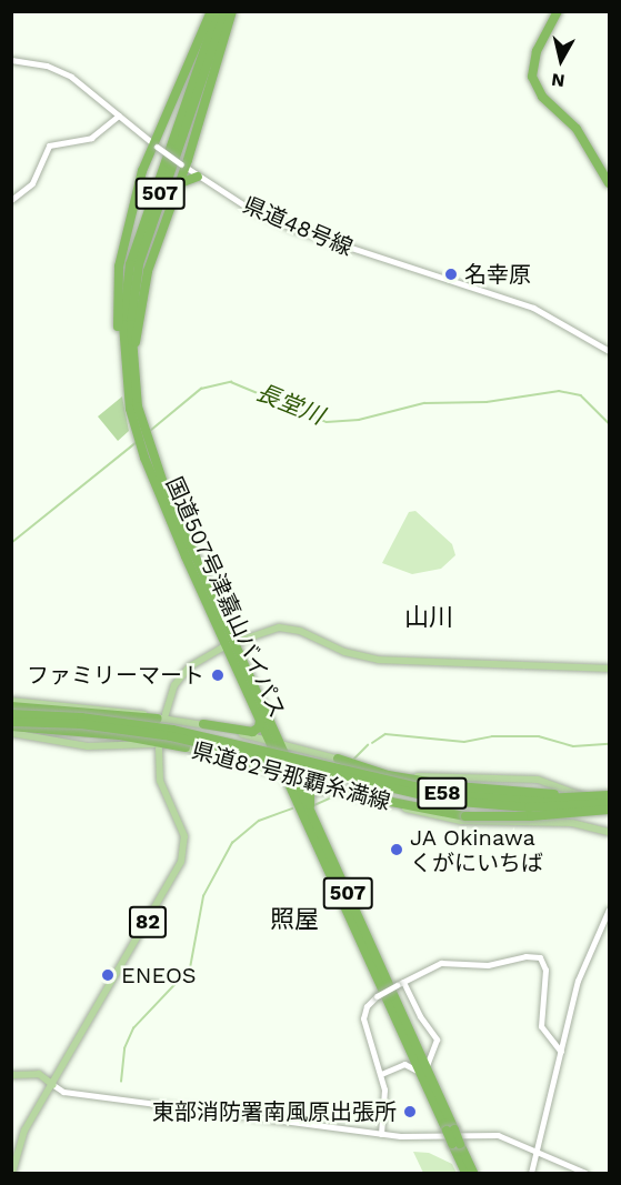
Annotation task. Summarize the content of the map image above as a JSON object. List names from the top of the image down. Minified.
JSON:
{"streets":{"highway":["507","国道507号津嘉山バイパス","E58"],"main road":["県道48号線","県道82号那覇糸満線","82"]},"crossings":[["国道507号津嘉山バイパス","県道82号那覇糸満線"]],"districts":["山川","照屋"],"water":["長堂川"],"places":["名幸原","ファミリーマート","JA Okinawa くがにいちば","ENEOS","東部消防署南風原出張所"],"north":"bottom"}
